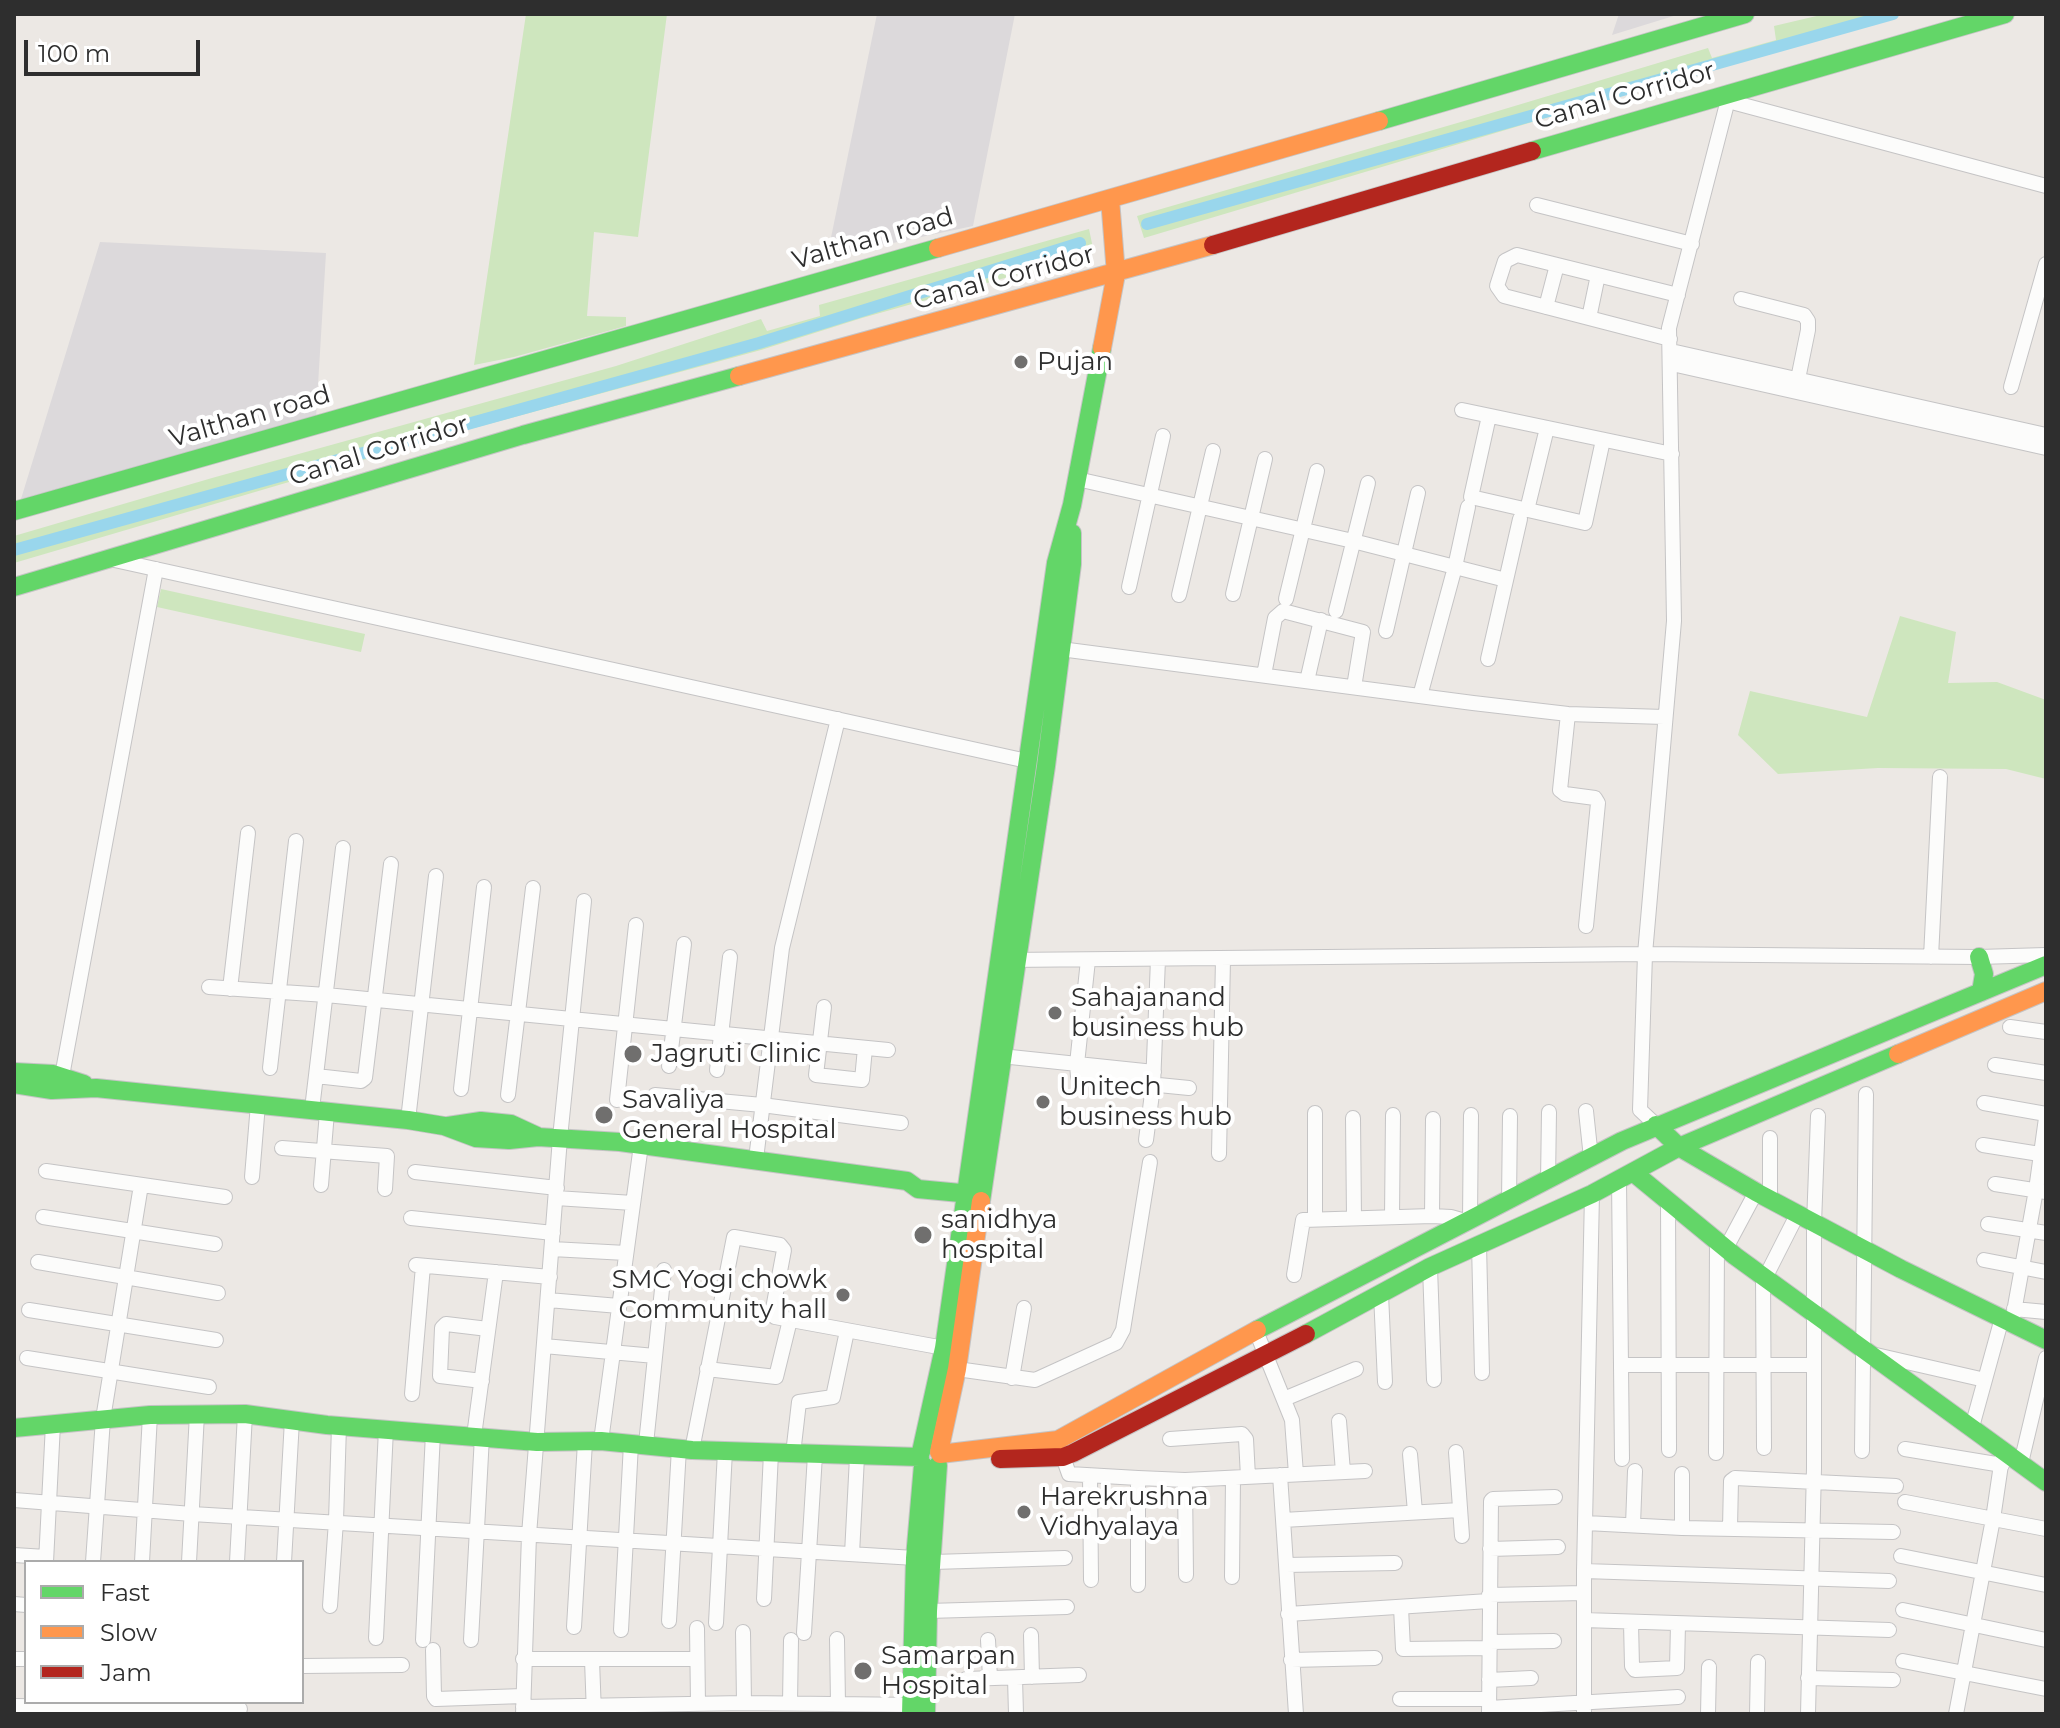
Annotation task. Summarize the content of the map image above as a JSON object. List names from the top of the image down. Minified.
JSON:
{"streets":{"street":["Canal Corridor","Valthan road"]},"places":["Pujan","Sahajanand business hub","Jagruti Clinic","Unitech business hub","Savaliya General Hospital","sanidhya hospital","SMC Yogi chowk Community hall","Harekrushna Vidhyalaya","Samarpan Hospital"],"legend":["Fast","Slow","Jam"],"scale_bar":"100 m"}
